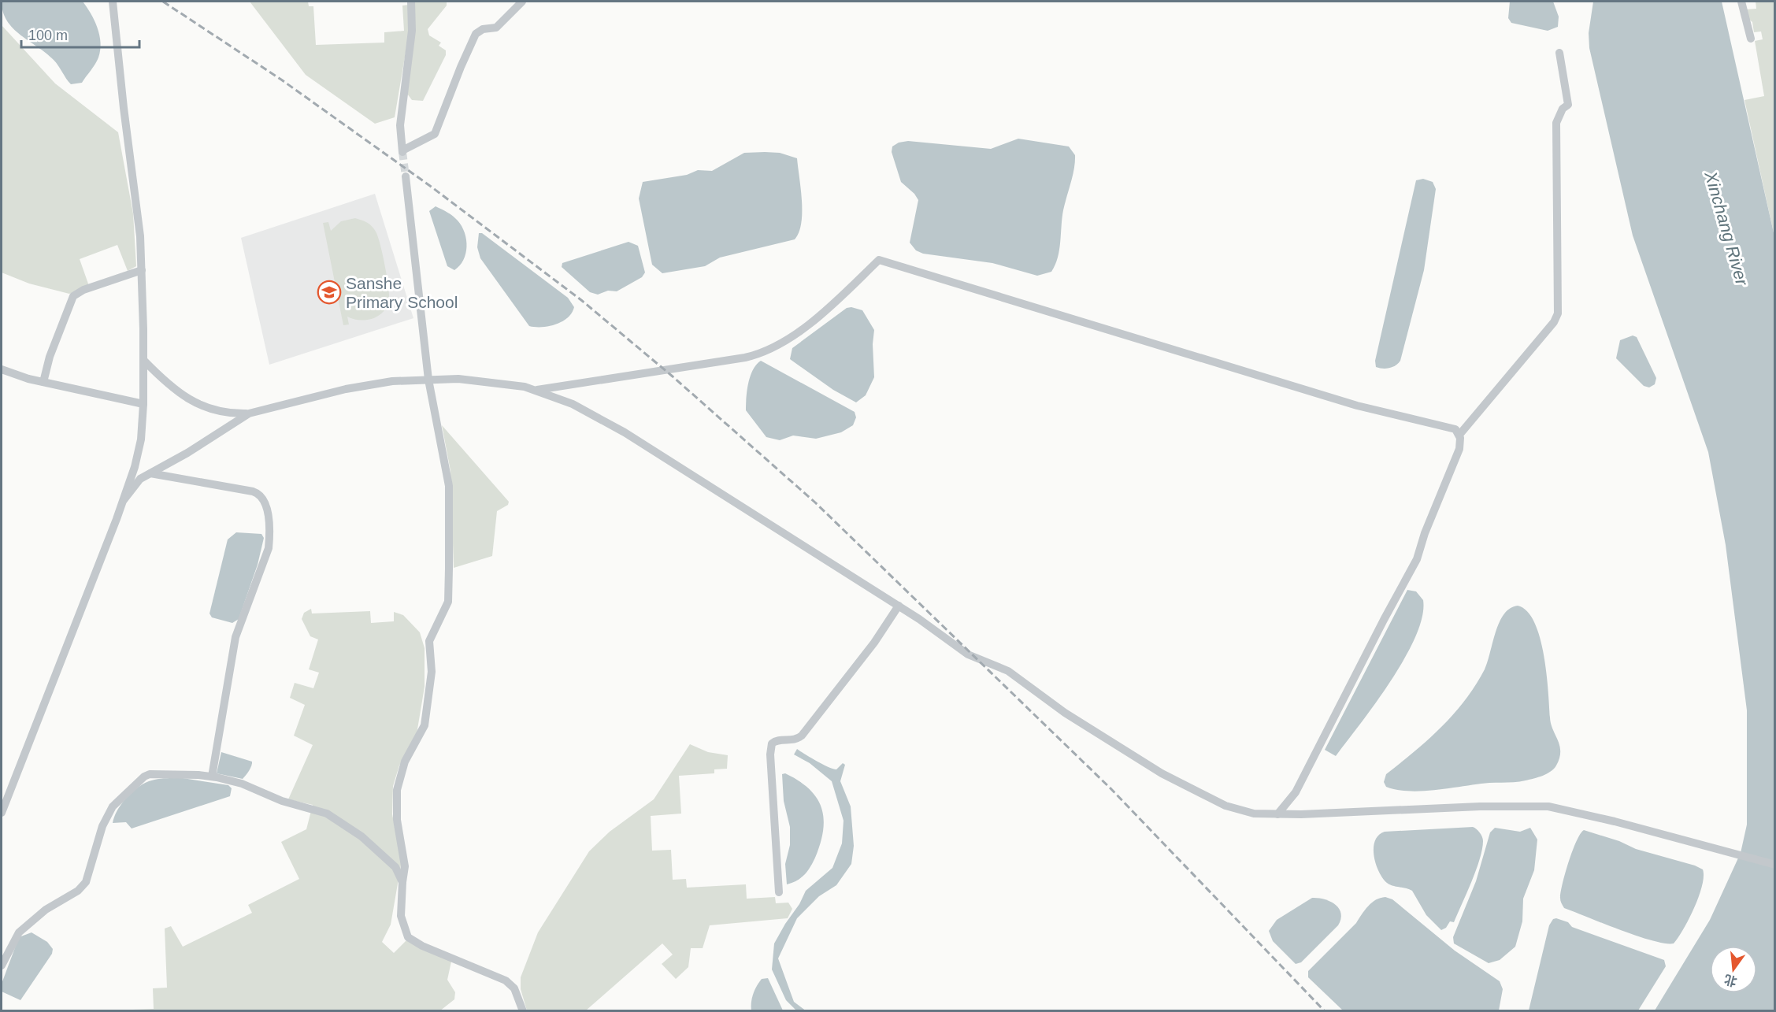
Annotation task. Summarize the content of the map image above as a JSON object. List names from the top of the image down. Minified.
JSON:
{"water":["Xinchang River"],"places":{"school or university":["Sanshe Primary School"]},"scale_bar":"100 m","north":"bottom"}
